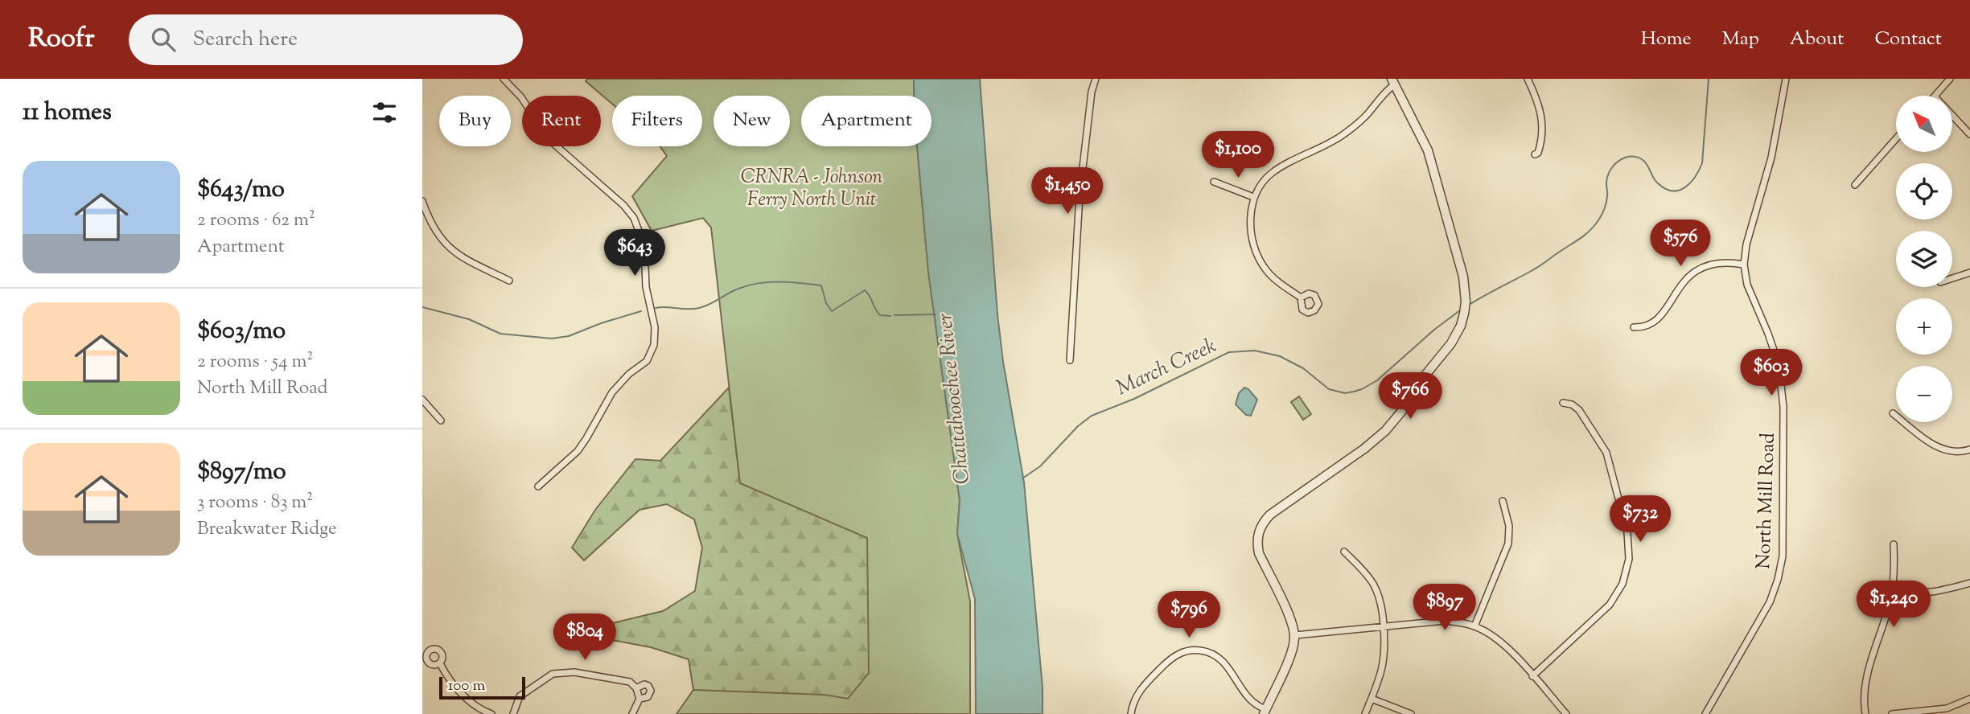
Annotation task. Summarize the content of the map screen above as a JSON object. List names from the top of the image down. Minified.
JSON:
{"streets":{"street":["North Mill Road"]},"water":["March Creek","Chattahoochee River"],"parks":["CRNRA - Johnson Ferry North Unit"],"scale_bar":"100 m","north":"top left","page":{"header":"Roofr","search":"Search here","nav":["Home","Map","About","Contact"],"heading":"11 homes","map_buttons":["+","−"],"chip":["Buy","Rent","Filters","New","Apartment"],"price":["$1,100","$1,450","$576","$643","$603","$766","$732","$1,240","$897","$796","$804"],"list":[{"name":"$643/mo","note":"2 rooms · 62 m² · Apartment"},{"name":"$603/mo","note":"2 rooms · 54 m² · North Mill Road"},{"name":"$897/mo","note":"3 rooms · 83 m² · Breakwater Ridge"}],"scale":"100 m"}}
